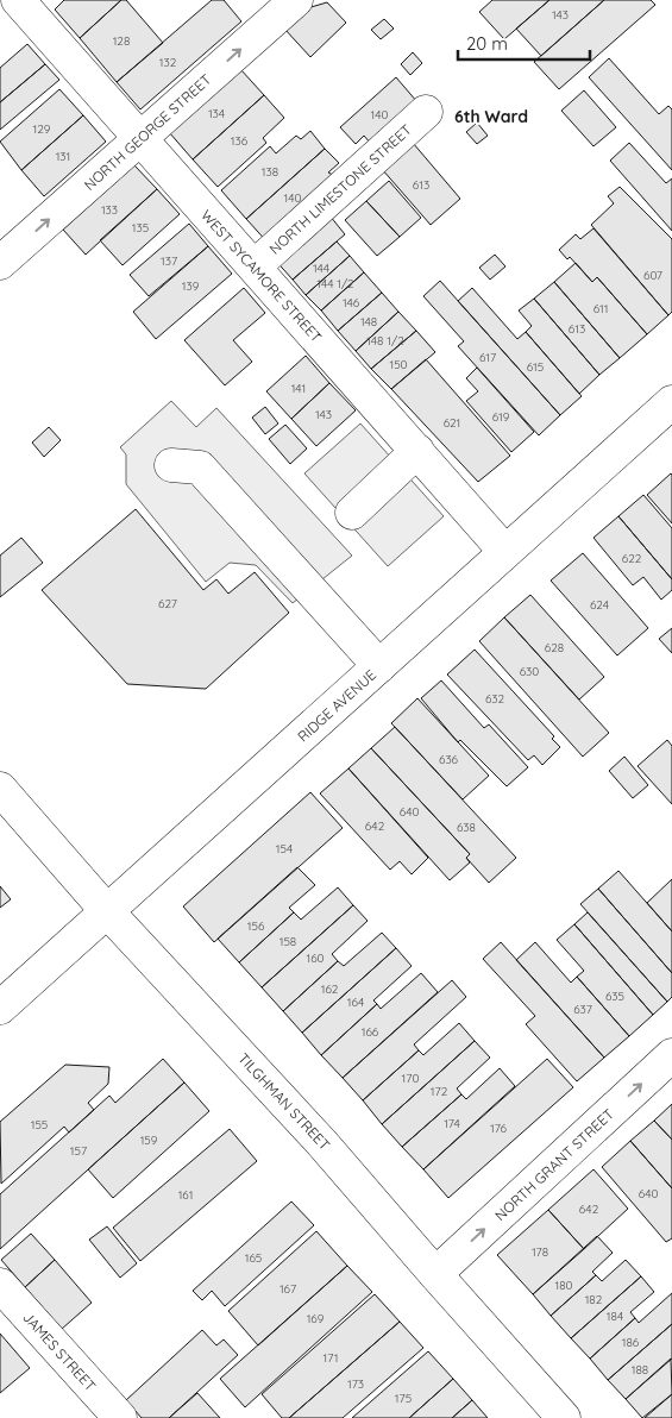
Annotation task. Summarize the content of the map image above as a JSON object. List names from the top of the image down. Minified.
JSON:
{"streets":{"street":["NORTH GEORGE STREET","NORTH LIMESTONE STREET","WEST SYCAMORE STREET","RIDGE AVENUE","TILGHMAN STREET","NORTH GRANT STREET","JAMES STREET"]},"crossings":[["NORTH GEORGE STREET","WEST SYCAMORE STREET"],["NORTH LIMESTONE STREET","WEST SYCAMORE STREET"],["WEST SYCAMORE STREET","RIDGE AVENUE"],["RIDGE AVENUE","TILGHMAN STREET"],["TILGHMAN STREET","NORTH GRANT STREET"]],"one_way":["NORTH GEORGE STREET","NORTH GRANT STREET"],"districts":["6th Ward"],"house_numbers":["143","128","132","134","140","129","136","131","138","613","140","133","135","137","144","607","144 1/2","139","146","611","148","613","148 1/2","617","150","615","141","143","619","621","622","627","624","628","630","632","636","640","642","638","154","156","158","160","162","635","164","637","166","170","172","174","155","176","159","157","640","161","642","178","165","180","167","182","184","169","186","171","188","173","175"],"scale_bar":"20 m"}
